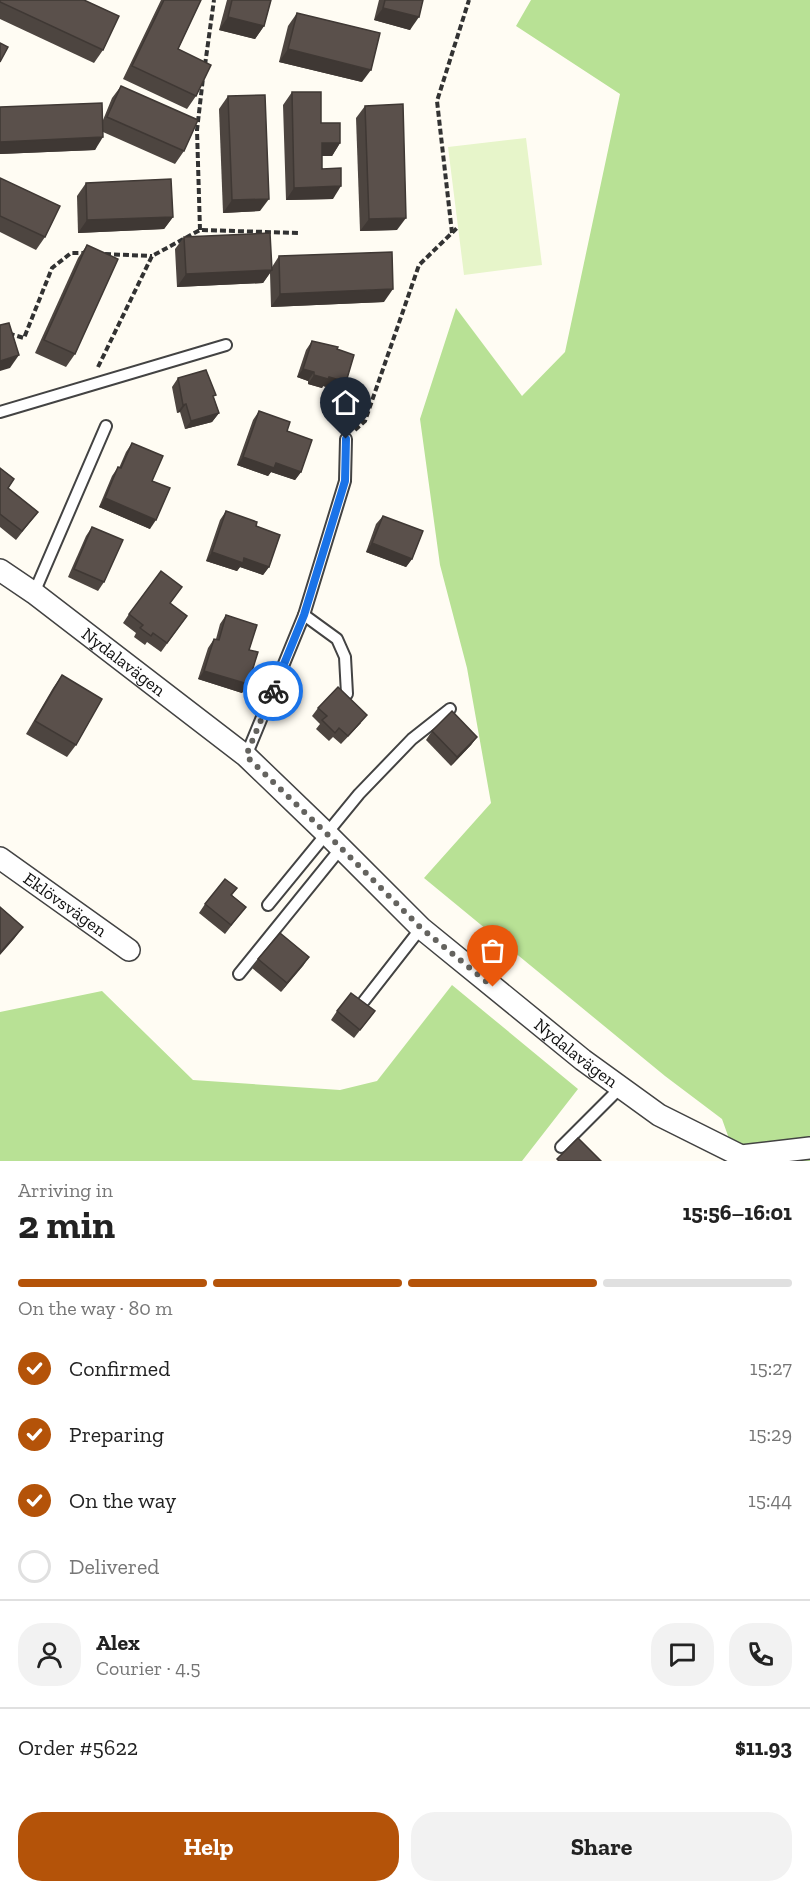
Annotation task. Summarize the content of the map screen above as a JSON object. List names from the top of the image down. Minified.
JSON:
{"streets":{"street":["Nydalavägen","Eklövsvägen"]},"page":{"heading":["2 min","Arriving in","15:56–16:01"],"panel":["Alex","Courier · 4.5","Order #5622","$11.93"],"bar":"On the way · 80 m","list":[["Confirmed","15:27"],["Preparing","15:29"],["On the way","15:44"],"Delivered"],"buttons":["Help","Share"]}}
